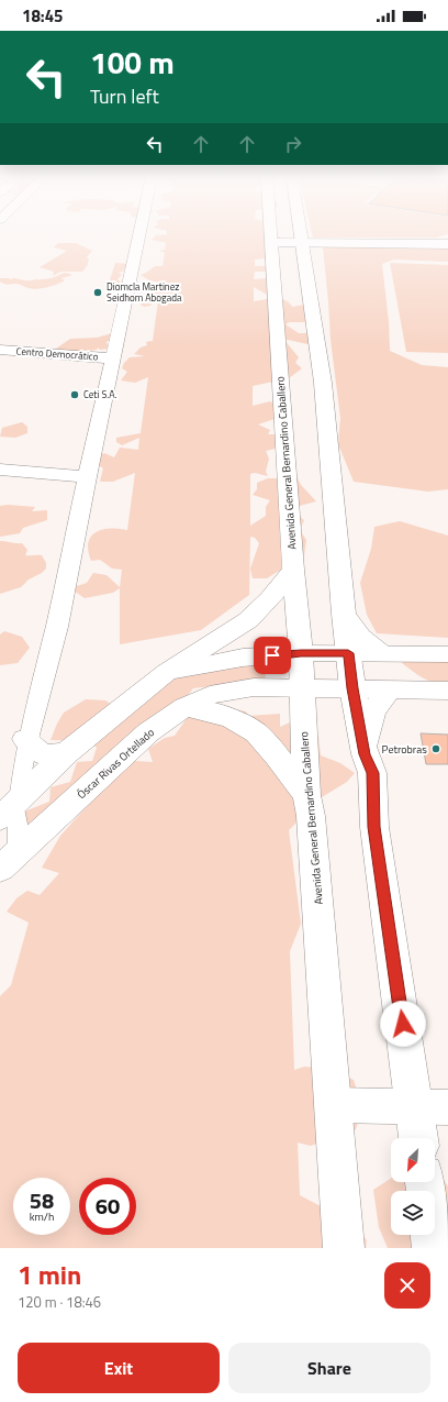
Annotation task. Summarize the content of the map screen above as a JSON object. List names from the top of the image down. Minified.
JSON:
{"streets":{"main road":["Avenida General Bernardino Caballero","Óscar Rivas Ortellado"],"street":["Centro Democrático"]},"crossings":[["Avenida General Bernardino Caballero","Óscar Rivas Ortellado"]],"places":["Diomcla Martinez Seidhom Abogada","Ceti S.A.","Petrobras"],"north":"bottom left","page":{"status":"18:45","turn":["100 m","Turn left"],"speed":"58 km/h","limit":"60","heading":["1 min","120 m · 18:46"],"buttons":["Exit","Share"]}}
